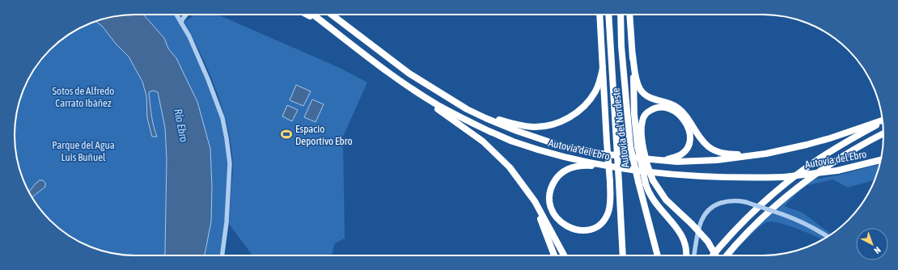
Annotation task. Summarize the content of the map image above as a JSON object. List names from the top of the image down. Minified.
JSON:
{"streets":{"highway":["Autovía del Nordeste","Autovía del Ebro"]},"water":["Río Ebro"],"parks":["Sotos de Alfredo Carrato Ibáñez","Parque del Agua Luis Buñuel"],"places":{"sports":["Espacio Deportivo Ebro"]},"north":"bottom right"}
